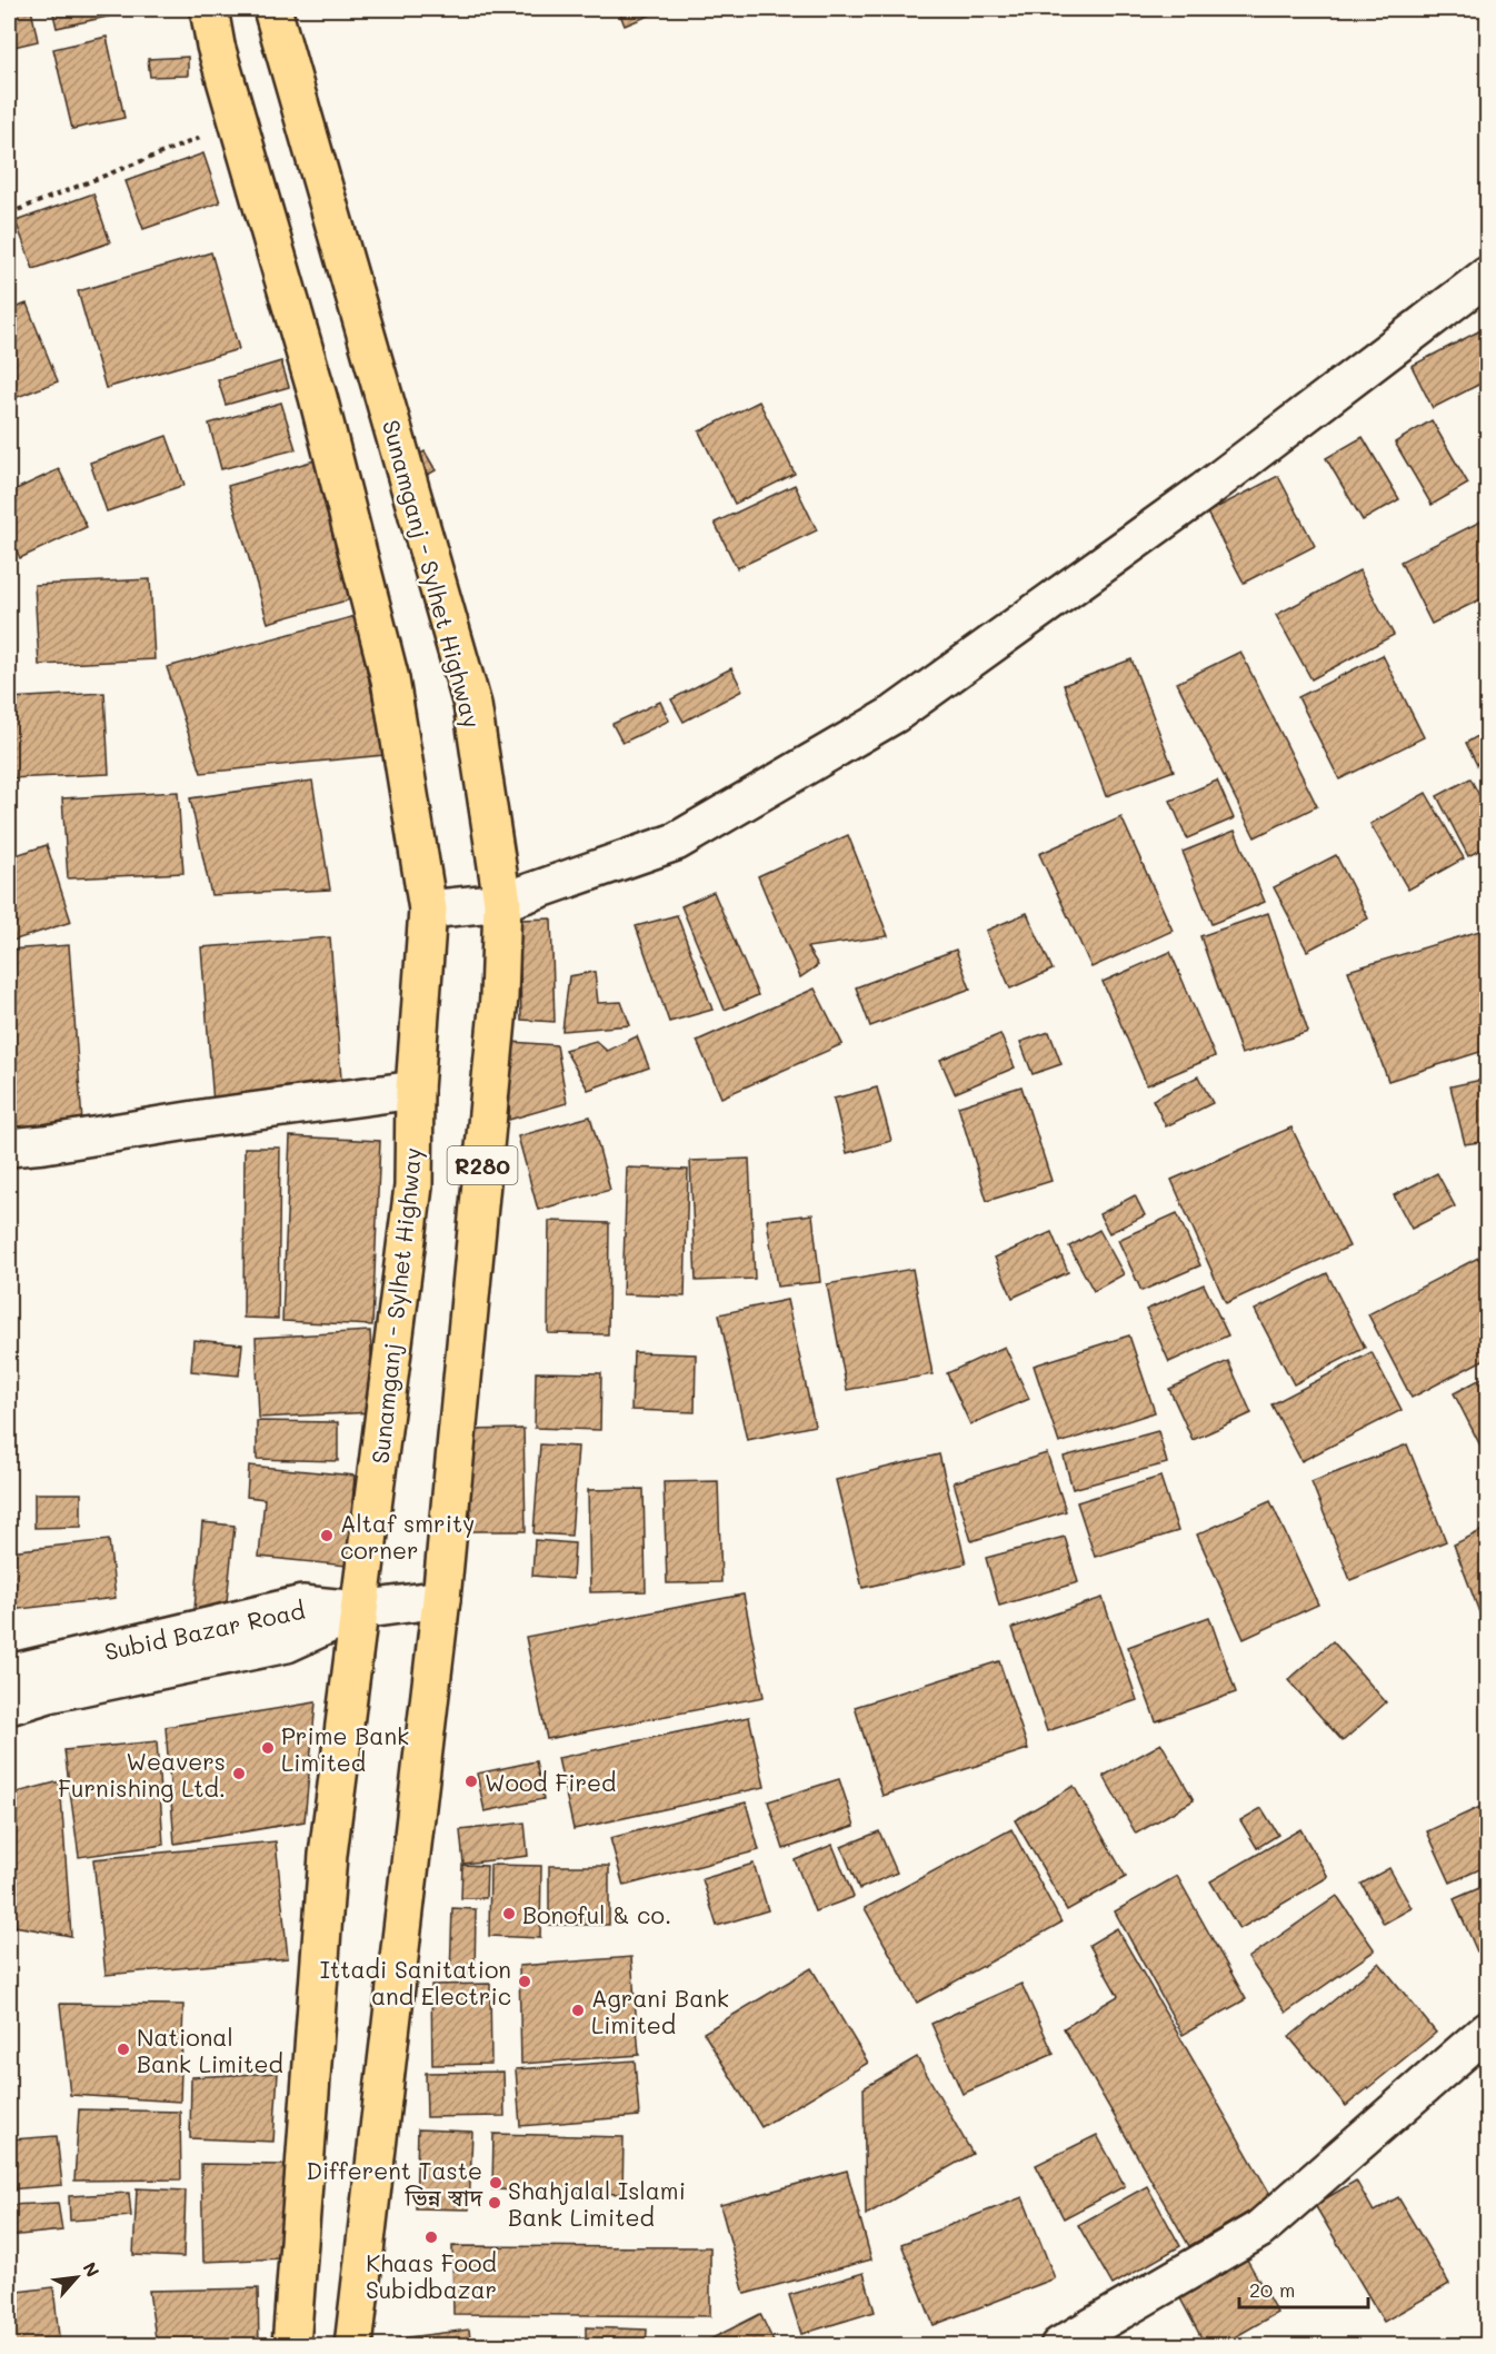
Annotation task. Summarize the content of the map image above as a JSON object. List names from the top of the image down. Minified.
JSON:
{"streets":{"main road":["Sunamganj - Sylhet Highway","R280"],"street":["Subid Bazar Road"]},"crossings":[["Sunamganj - Sylhet Highway","Subid Bazar Road"]],"places":["Altaf smrity corner","Prime Bank Limited","Weavers Furnishing Ltd.","Wood Fired","Bonoful & co.","Ittadi Sanitation and Electric","Agrani Bank Limited","National Bank Limited","Different Taste ভিন্ন স্বাদ","Shahjalal Islami Bank Limited","Khaas Food Subidbazar"],"scale_bar":"20 m","north":"top right"}
